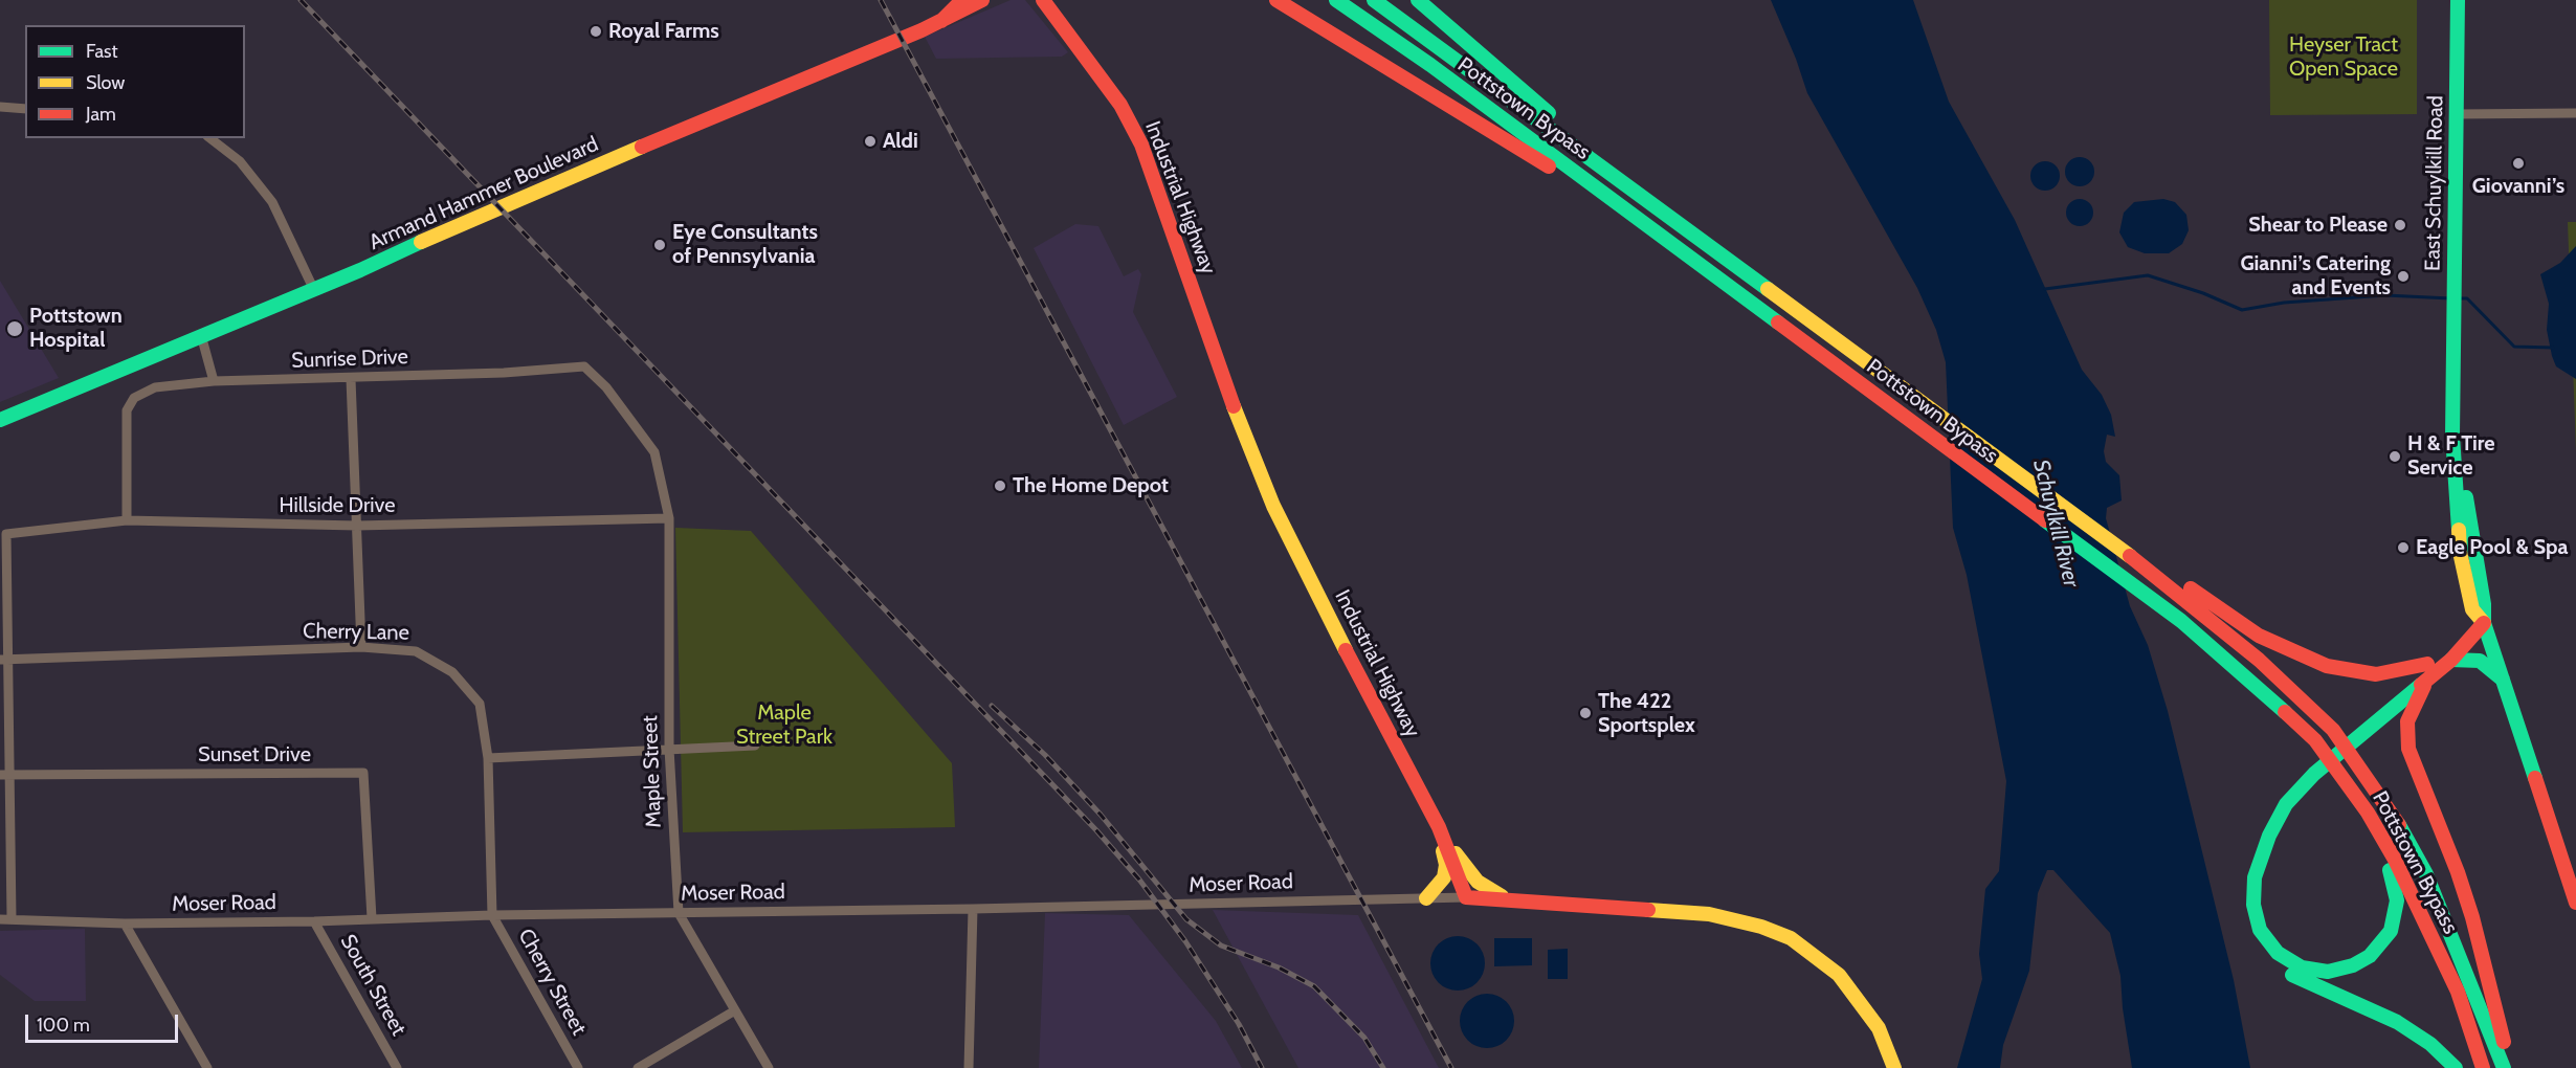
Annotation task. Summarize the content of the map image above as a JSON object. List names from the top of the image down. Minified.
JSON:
{"streets":{"main road":["Pottstown Bypass","East Schuylkill Road","Armand Hammer Boulevard","Industrial Highway"],"street":["Sunrise Drive","Hillside Drive","Cherry Lane","Sunset Drive","Maple Street","Moser Road","Cherry Street","South Street"]},"crossings":[["Industrial Highway","Moser Road"],["Sunrise Drive","Hillside Drive"],["Sunrise Drive","Maple Street"],["Hillside Drive","Cherry Lane"],["Hillside Drive","Maple Street"],["Cherry Lane","Moser Road"],["Cherry Lane","Cherry Street"],["Sunset Drive","Moser Road"],["Maple Street","Moser Road"],["Moser Road","Cherry Street"],["Moser Road","South Street"]],"water":["Schuylkill River"],"parks":["Heyser Tract Open Space","Maple Street Park"],"places":["Royal Farms","Aldi","Giovanni’s","Shear to Please","Eye Consultants of Pennsylvania","Gianni’s Catering and Events","Pottstown Hospital","H & F Tire Service","The Home Depot","Eagle Pool & Spa","The 422 Sportsplex"],"legend":["Fast","Slow","Jam"],"scale_bar":"100 m"}
